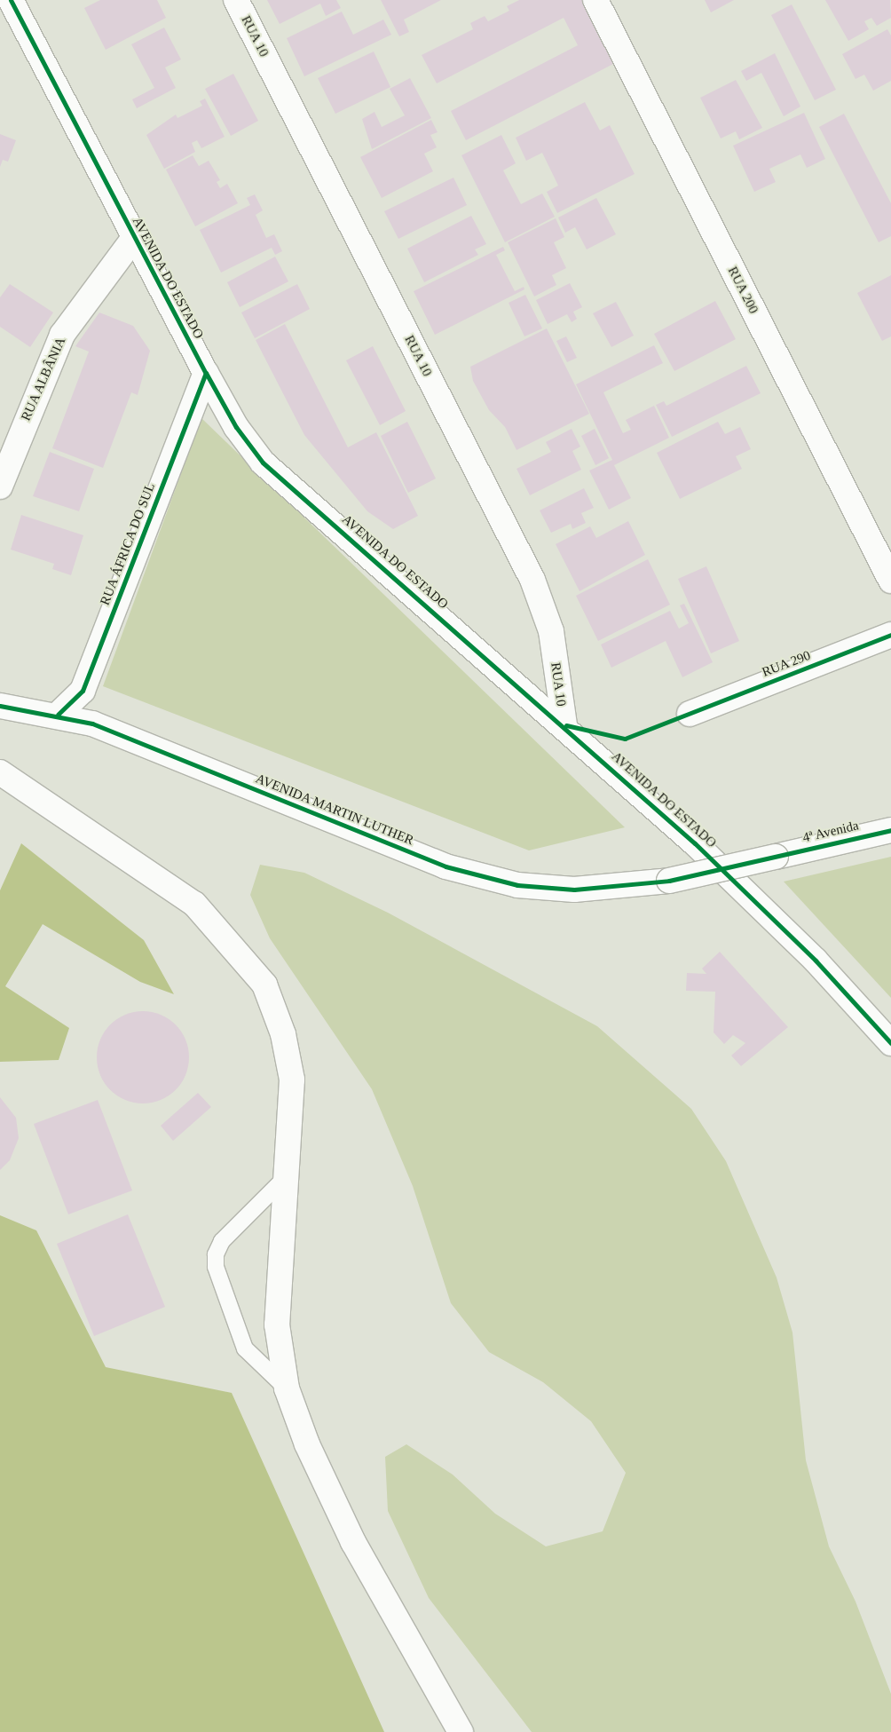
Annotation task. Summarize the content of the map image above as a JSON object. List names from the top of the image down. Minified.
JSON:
{"streets":{"main road":["RUA 10","AVENIDA DO ESTADO","RUA 200","RUA ALBÂNIA","RUA ÁFRICA DO SUL","RUA 290","AVENIDA MARTIN LUTHER","4ª Avenida"]},"crossings":[["RUA 10","AVENIDA DO ESTADO"],["AVENIDA DO ESTADO","RUA ALBÂNIA"],["AVENIDA DO ESTADO","RUA ÁFRICA DO SUL"],["RUA ÁFRICA DO SUL","AVENIDA MARTIN LUTHER"],["AVENIDA MARTIN LUTHER","4ª Avenida"]]}
